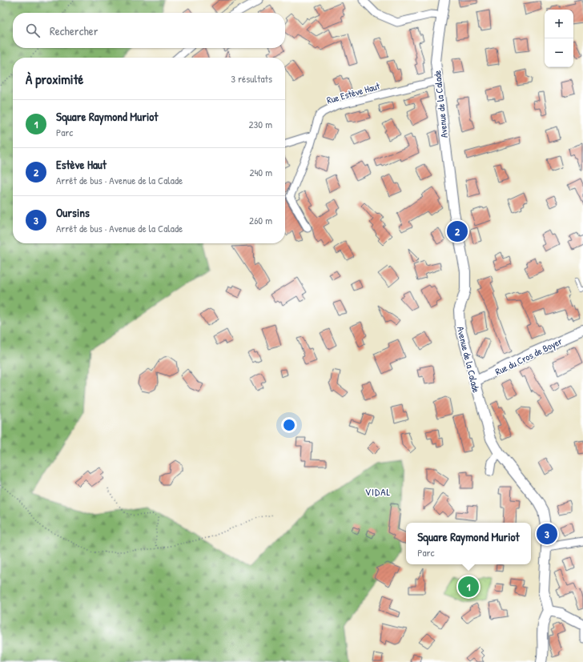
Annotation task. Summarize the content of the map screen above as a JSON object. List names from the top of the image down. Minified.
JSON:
{"streets":{"street":["Rue Estève Haut","Avenue de la Calade","Rue du Cros de Boyer"]},"crossings":[["Rue Estève Haut","Avenue de la Calade"],["Avenue de la Calade","Rue du Cros de Boyer"]],"districts":["VIDAL"],"page":{"map_buttons":["+","−"],"search":"Rechercher","heading":["À proximité","3 résultats"],"list":[{"mark":"1","name":"Square Raymond Muriot","note":"Parc","value":"230 m"},{"mark":"2","name":"Estève Haut","note":"Arrêt de bus · Avenue de la Calade","value":"240 m"},{"mark":"3","name":"Oursins","note":"Arrêt de bus · Avenue de la Calade","value":"260 m"}],"pins":["2","3","1"],"popup":["Square Raymond Muriot","Parc"]}}
